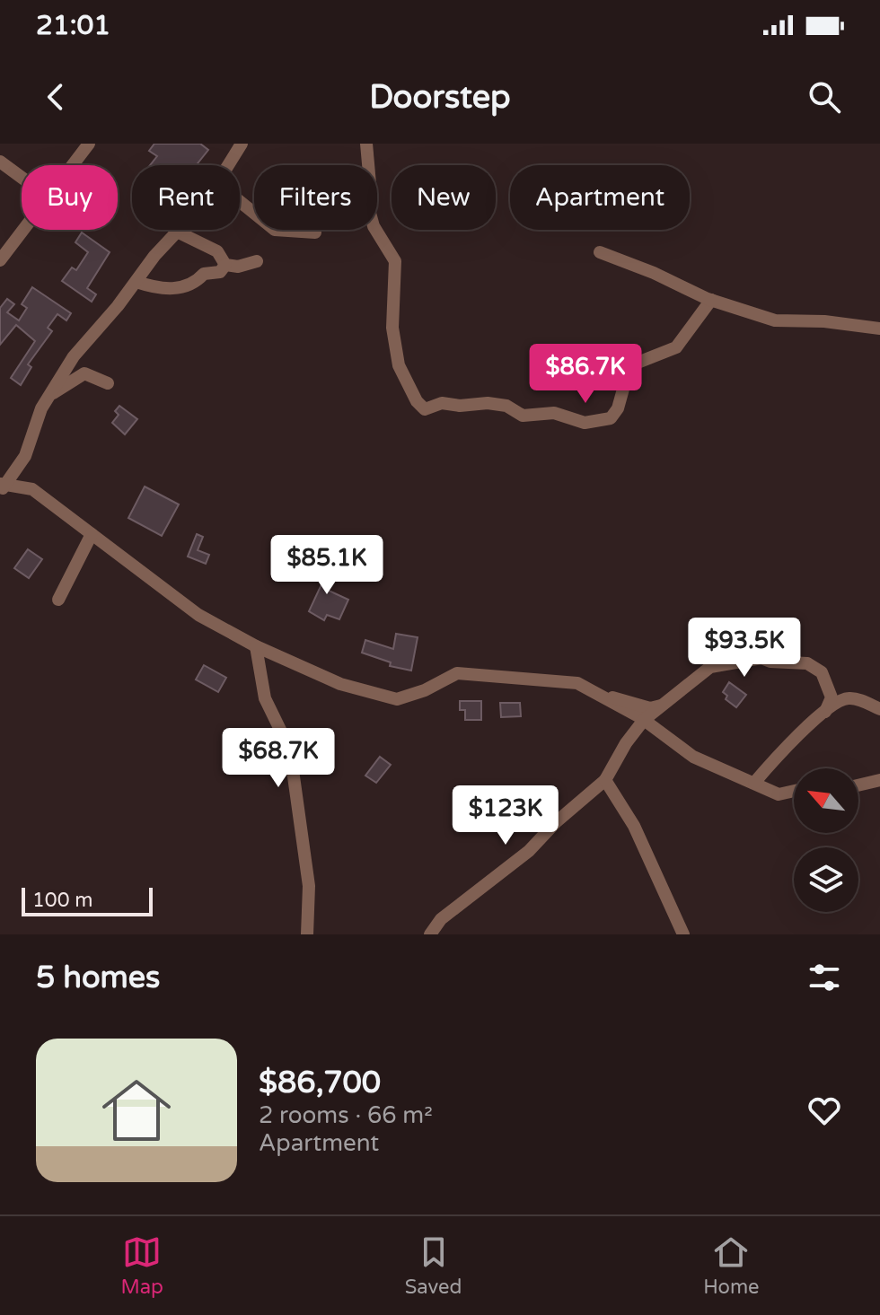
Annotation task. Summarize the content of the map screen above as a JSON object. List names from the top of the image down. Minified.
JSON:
{"scale_bar":"100 m","north":"top left","page":{"status":"21:01","header":"Doorstep","chip":["Buy","Rent","Filters","New","Apartment"],"price":["$86.7K","$85.1K","$93.5K","$68.7K","$123K"],"scale":"100 m","heading":"5 homes","list":[{"name":"$86,700","note":"2 rooms · 66 m² · Apartment"}],"tabs":["Map","Saved","Home"]}}
